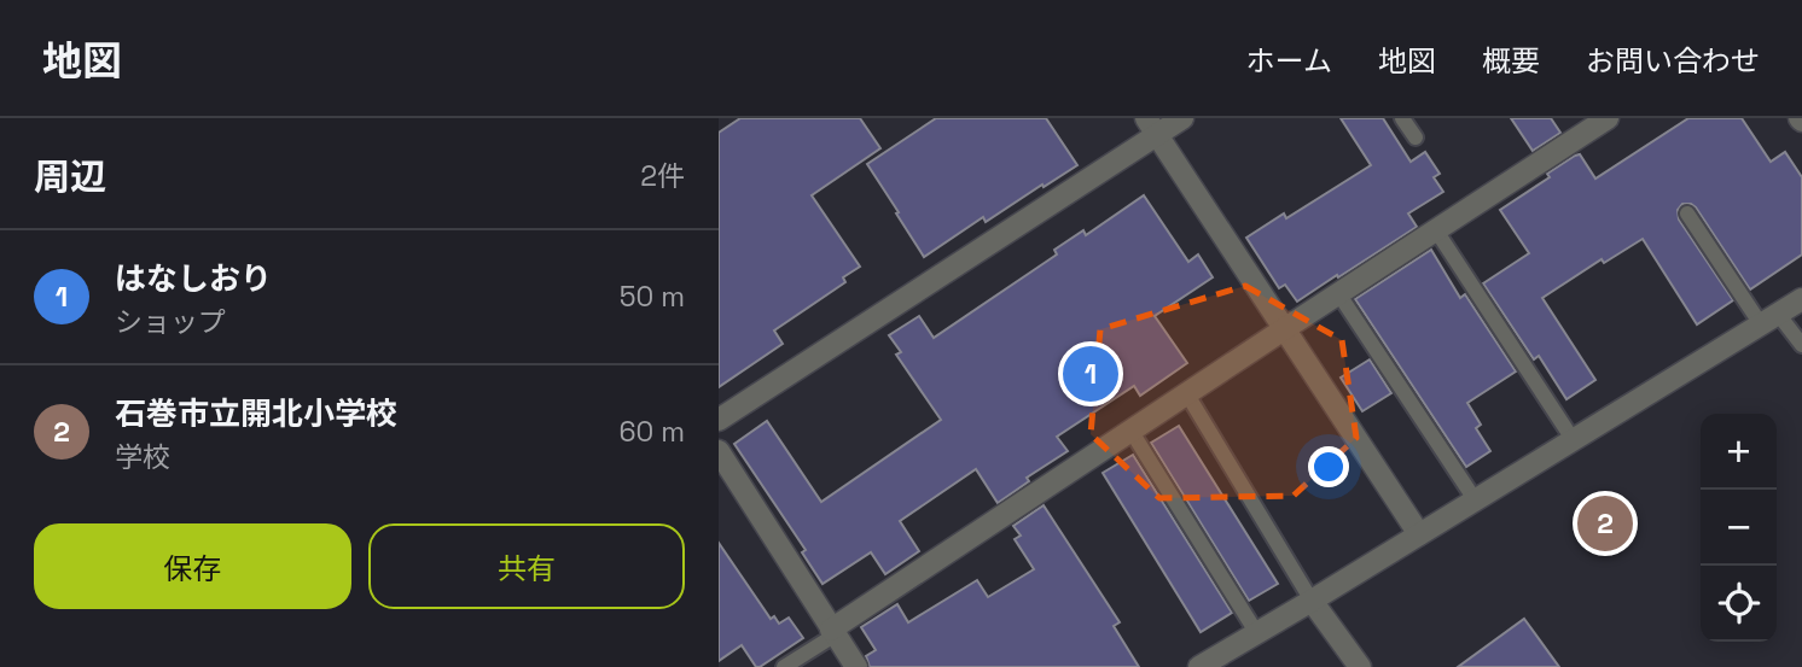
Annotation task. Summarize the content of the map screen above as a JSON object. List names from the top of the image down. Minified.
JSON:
{"page":{"header":"地図","nav":["ホーム","地図","概要","お問い合わせ"],"heading":["周辺","2件"],"list":[{"mark":"1","name":"はなしおり","note":"ショップ","value":"50 m"},{"mark":"2","name":"石巻市立開北小学校","note":"学校","value":"60 m"}],"pins":["1","2"],"map_buttons":["+","−"],"buttons":["保存","共有"]}}
